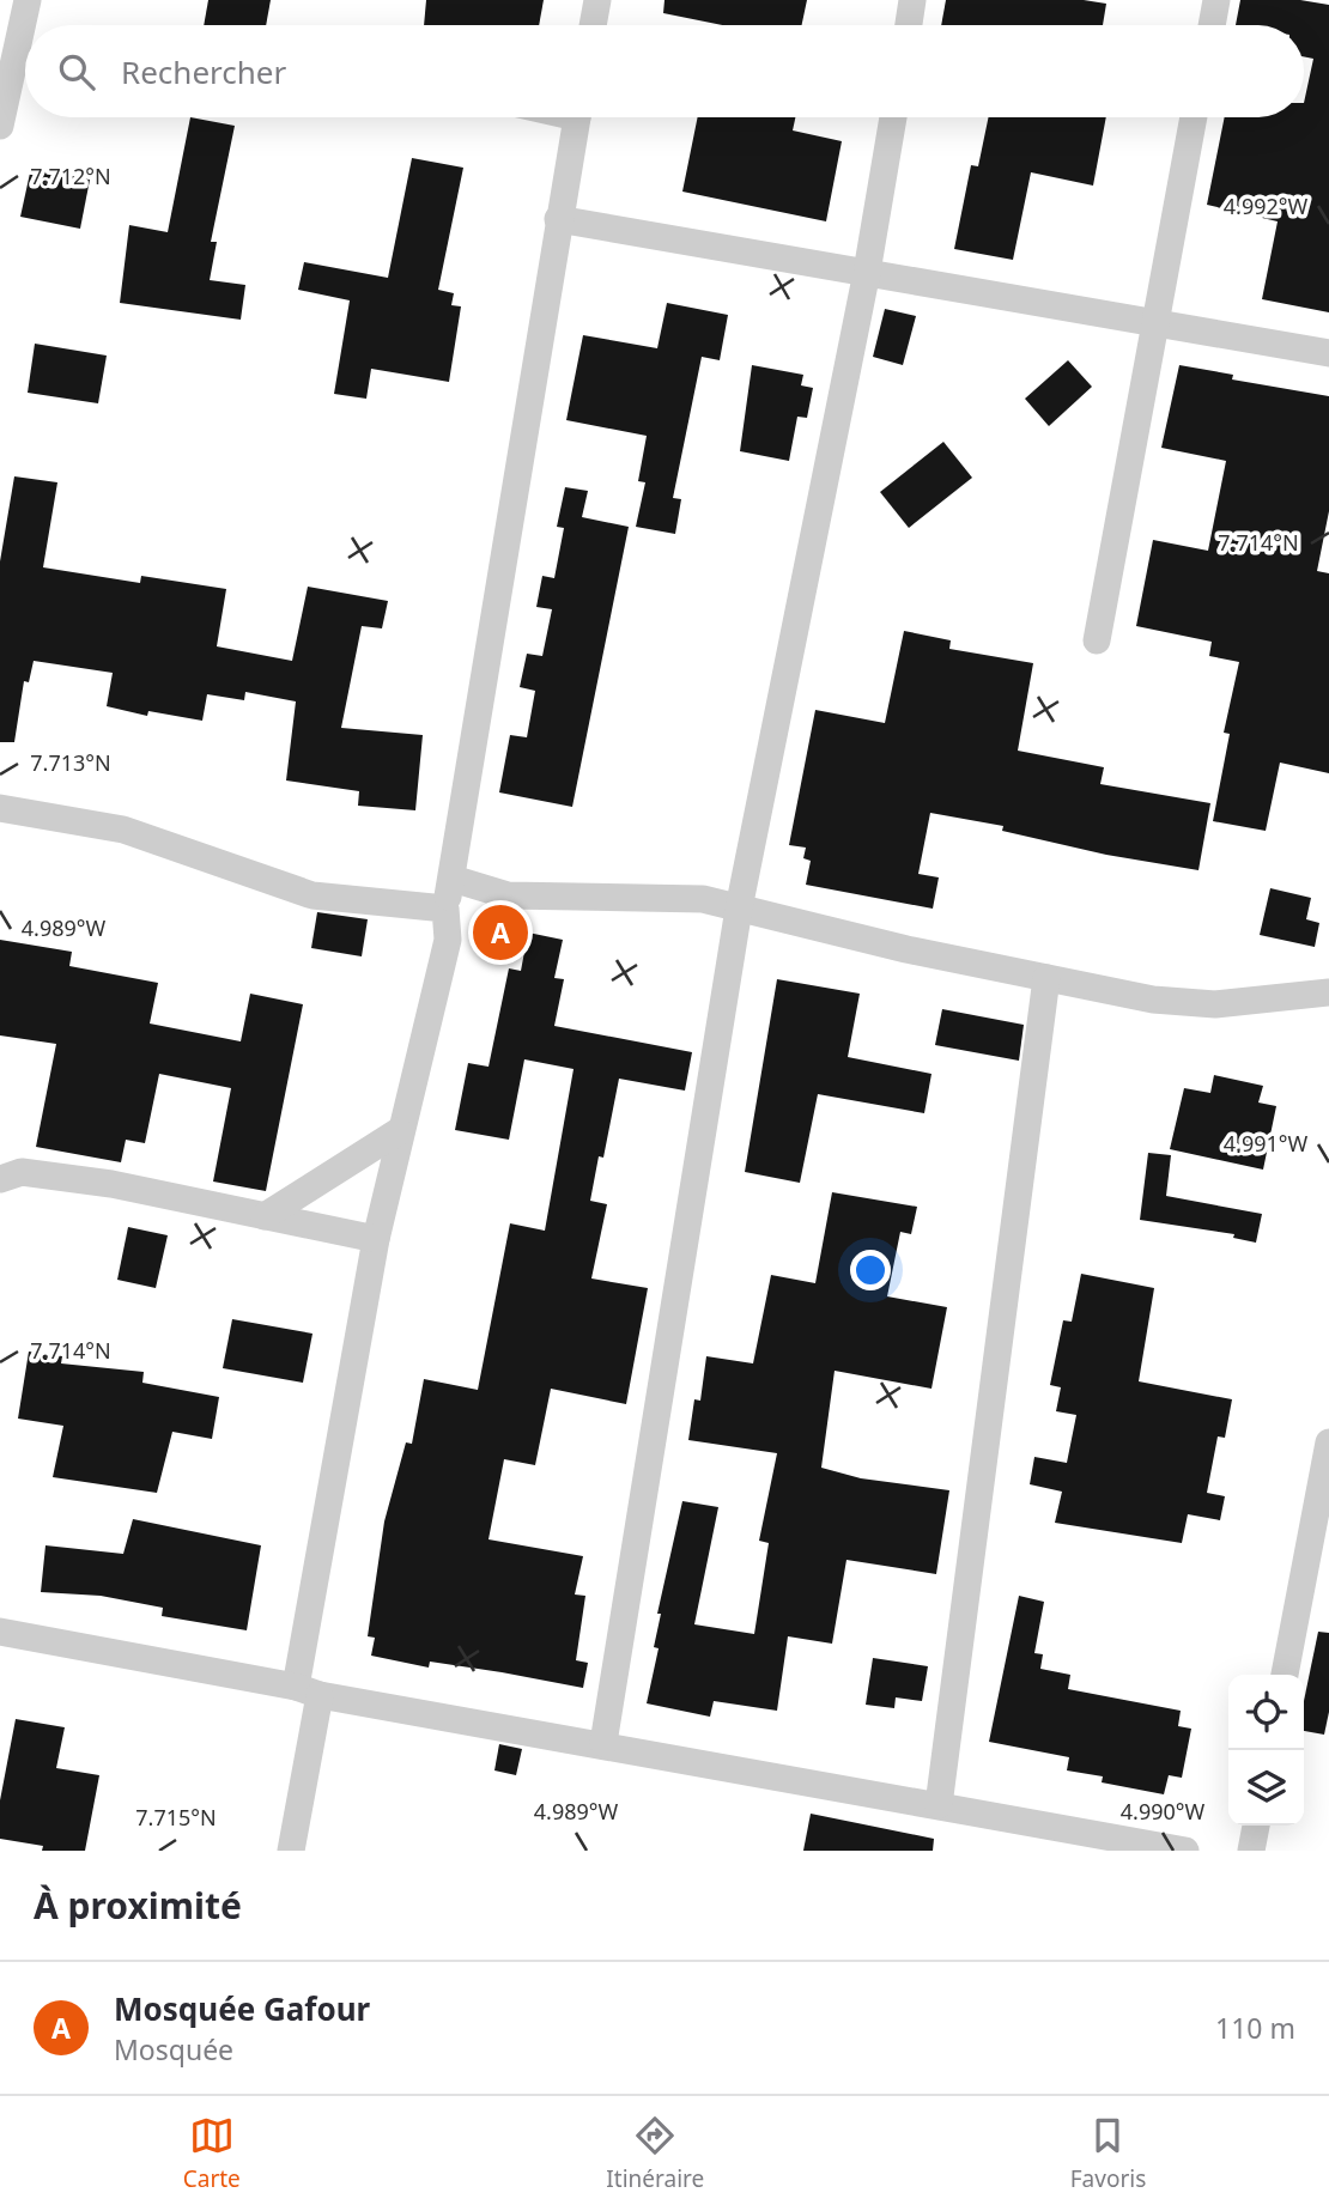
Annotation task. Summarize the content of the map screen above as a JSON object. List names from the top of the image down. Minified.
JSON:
{"page":{"search":"Rechercher","pins":"A","heading":"À proximité","list":[{"mark":"A","name":"Mosquée Gafour","note":"Mosquée","value":"110 m"}],"nav":["Carte","Itinéraire","Favoris"]},"coordinates":["7.712°N","4.992°W","7.714°N","7.713°N","4.989°W","4.991°W","4.990°W","7.715°N"]}
